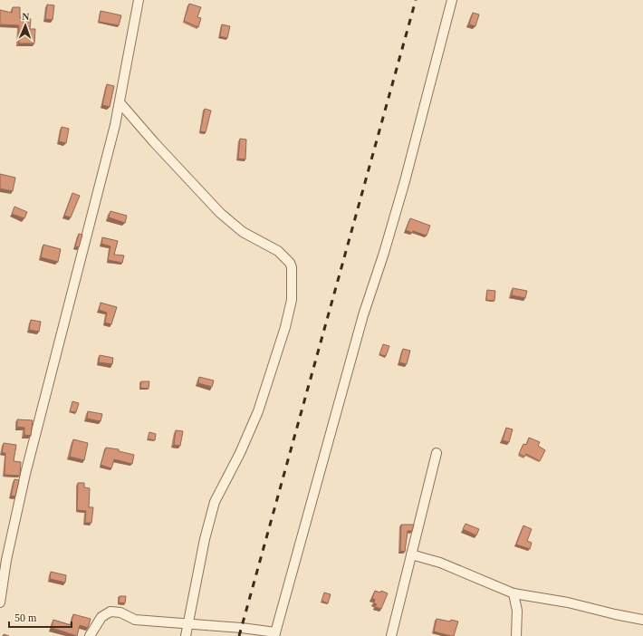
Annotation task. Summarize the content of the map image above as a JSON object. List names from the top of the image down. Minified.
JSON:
{"scale_bar":"50 m","north":"top"}
